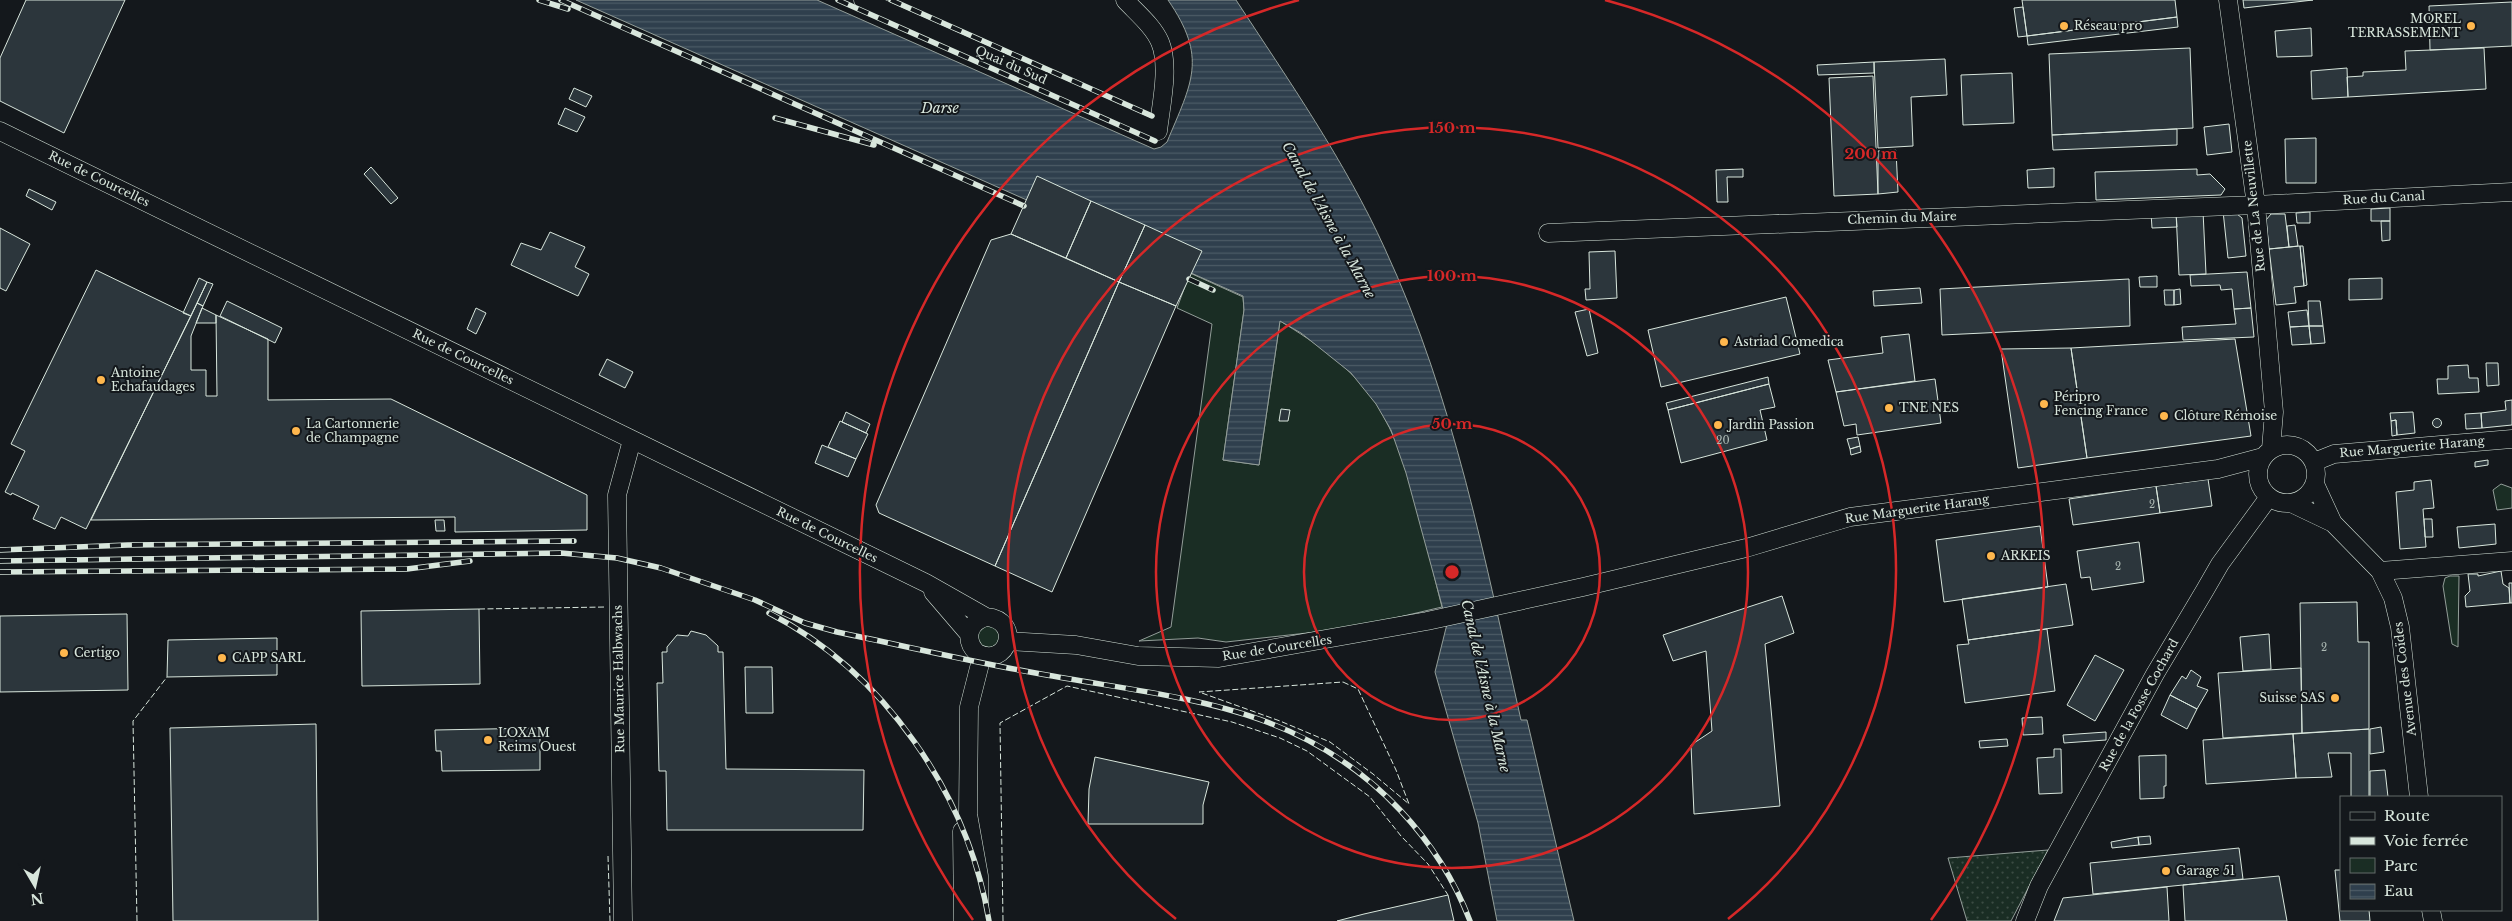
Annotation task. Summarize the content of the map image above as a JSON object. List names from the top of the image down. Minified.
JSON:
{"streets":{"street":["Quai du Sud","Rue de Courcelles","Rue du Canal","Rue de La Neuvillette","Chemin du Maire","Rue Marguerite Harang","Rue Maurice Halbwachs","Avenue des Coïdes","Rue de la Fosse Cochard"]},"crossings":[["Rue de Courcelles","Rue Marguerite Harang"],["Rue de Courcelles","Rue Maurice Halbwachs"],["Rue du Canal","Rue de La Neuvillette"],["Rue du Canal","Chemin du Maire"],["Rue de La Neuvillette","Chemin du Maire"],["Rue de La Neuvillette","Rue Marguerite Harang"],["Rue de La Neuvillette","Avenue des Coïdes"],["Rue de La Neuvillette","Rue de la Fosse Cochard"],["Rue Marguerite Harang","Avenue des Coïdes"],["Rue Marguerite Harang","Rue de la Fosse Cochard"],["Avenue des Coïdes","Rue de la Fosse Cochard"]],"water":["Darse","Canal de l'Aisne à la Marne"],"places":["Réseau pro","MOREL TERRASSEMENT","Astriad Comedica","Antoine Echafaudages","Péripro Fencing France","TNE NES","Clôture Rémoise","Jardin Passion","La Cartonnerie de Champagne","ARKEIS","Certigo","CAPP SARL","Suisse SAS","LOXAM Reims Ouest","Garage 51"],"house_numbers":["20","2","2","2"],"legend":["Route","Voie ferrée","Parc","Eau"],"north":"bottom","rings":["150 m","200 m","100 m","50 m"]}
